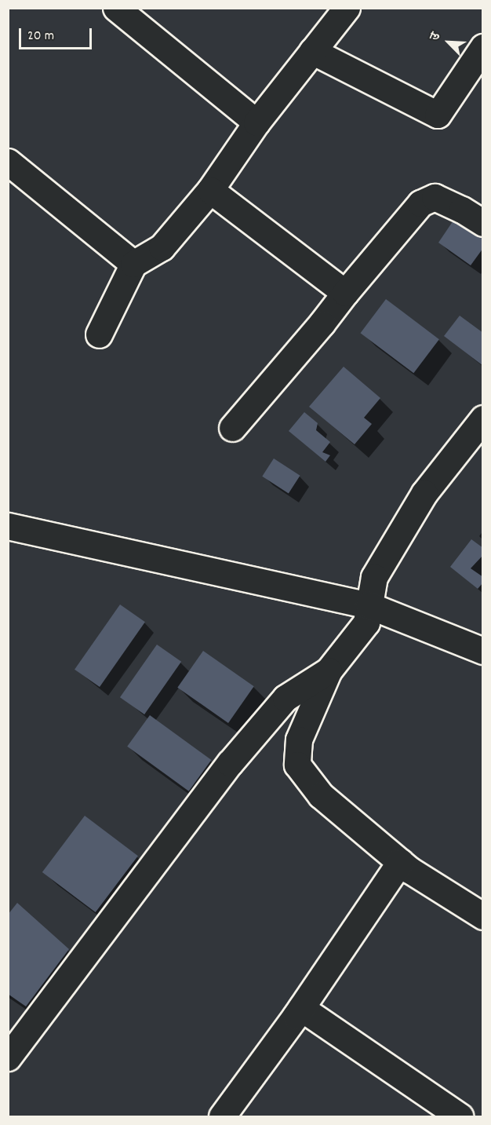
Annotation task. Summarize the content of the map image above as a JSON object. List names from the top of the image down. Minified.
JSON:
{"scale_bar":"20 m","north":"top left"}
